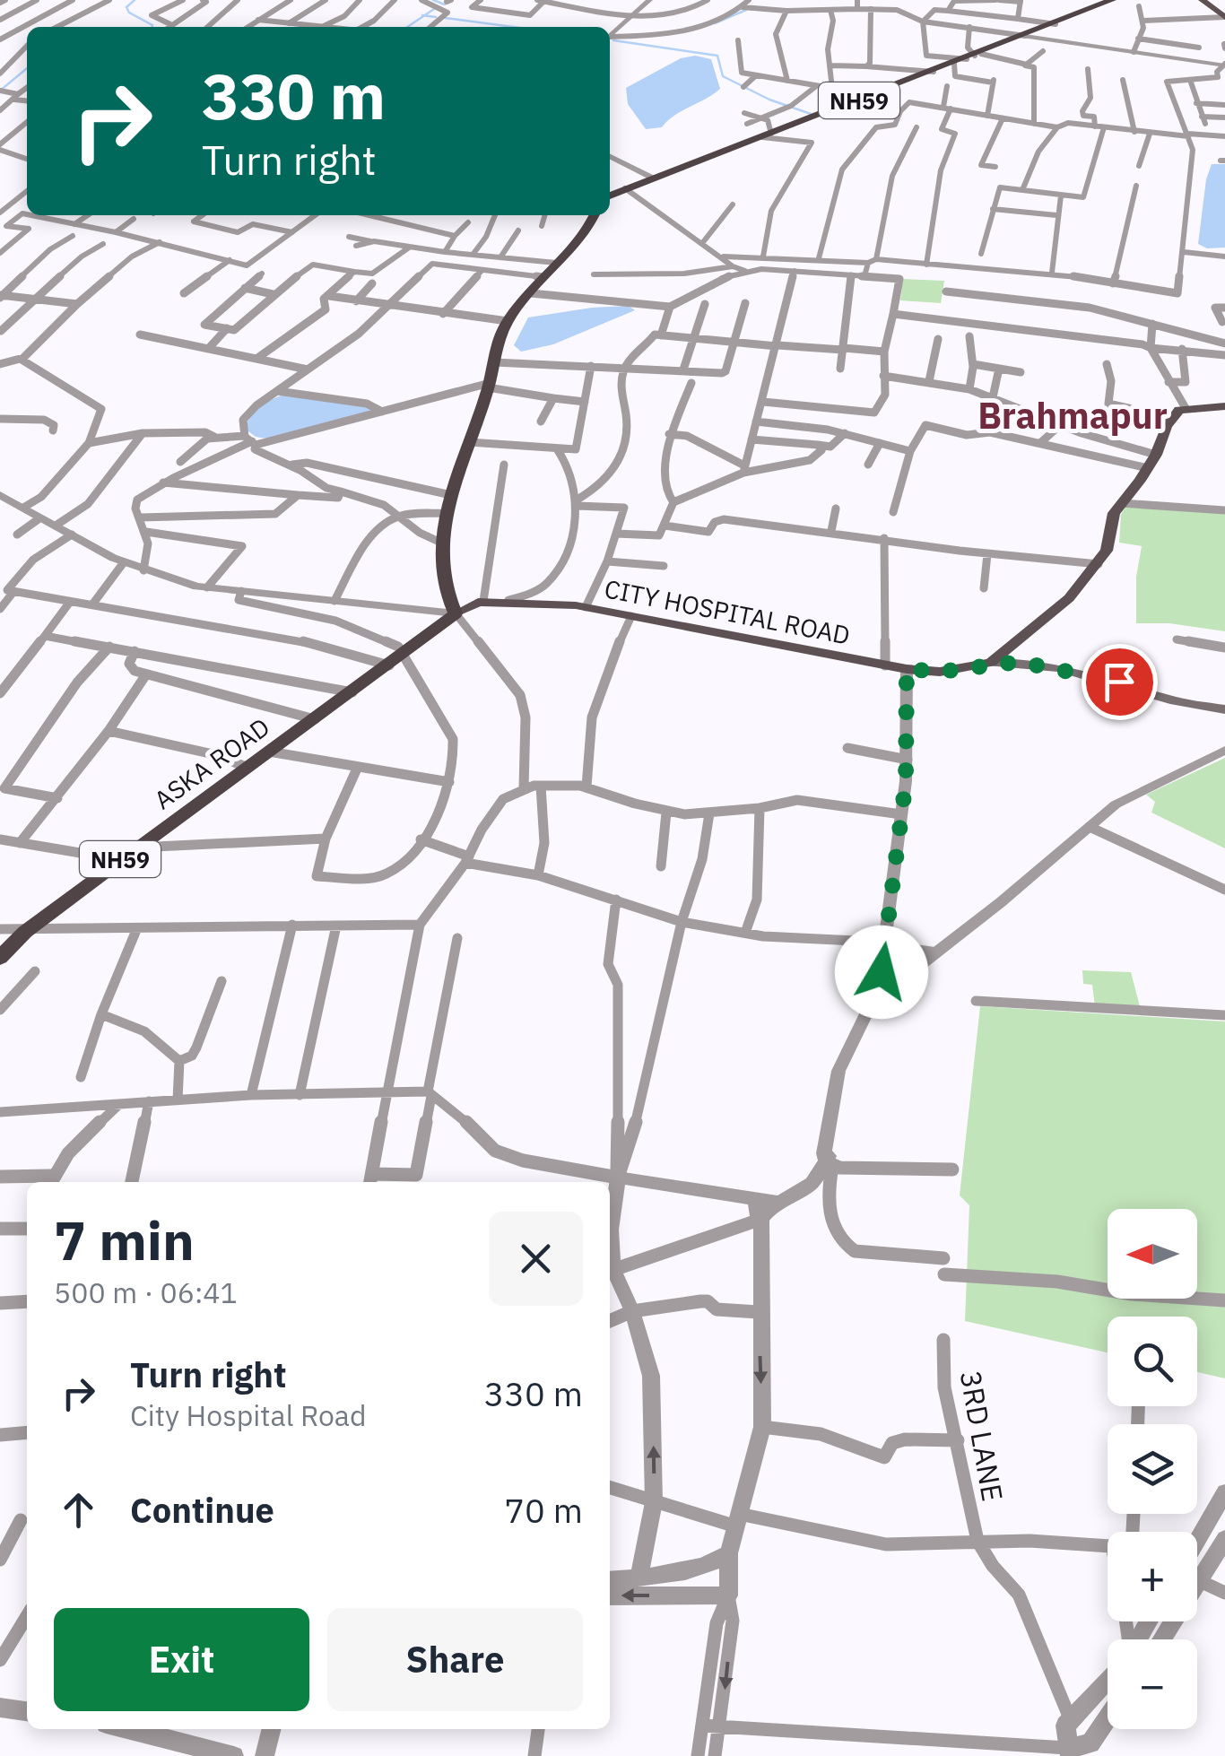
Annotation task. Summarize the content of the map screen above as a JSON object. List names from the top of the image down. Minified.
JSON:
{"streets":{"highway":["NH59","ASKA ROAD"],"main road":["CITY HOSPITAL ROAD"],"street":["3RD LANE"]},"crossings":[["NH59","ASKA ROAD"],["CITY HOSPITAL ROAD","ASKA ROAD"]],"districts":["Brahmapur"],"north":"left","page":{"turn":["330 m","Turn right"],"heading":["7 min","500 m · 06:41"],"map_buttons":["+","−"],"list":[{"name":"Turn right","note":"City Hospital Road","value":"330 m"},{"name":"Continue","value":"70 m"}],"buttons":["Exit","Share"]}}
